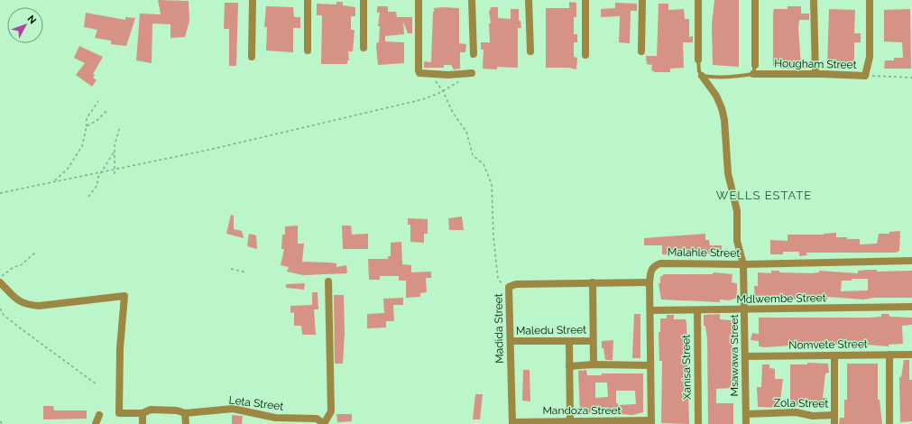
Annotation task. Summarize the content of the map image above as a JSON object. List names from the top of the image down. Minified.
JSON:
{"streets":{"street":["Hougham Street","Malahle Street","Mdlwembe Street","Madida Street","Maledu Street","Nomvete Street","Msawawa Street","Xanisa Street","Leta Street","Zola Street","Mandoza Street"]},"crossings":[["Malahle Street","Mdlwembe Street"],["Malahle Street","Madida Street"],["Malahle Street","Msawawa Street"],["Malahle Street","Mandoza Street"],["Mdlwembe Street","Msawawa Street"],["Mdlwembe Street","Xanisa Street"],["Madida Street","Maledu Street"],["Madida Street","Mandoza Street"],["Nomvete Street","Msawawa Street"],["Msawawa Street","Zola Street"]],"districts":["WELLS ESTATE"],"north":"top right"}
